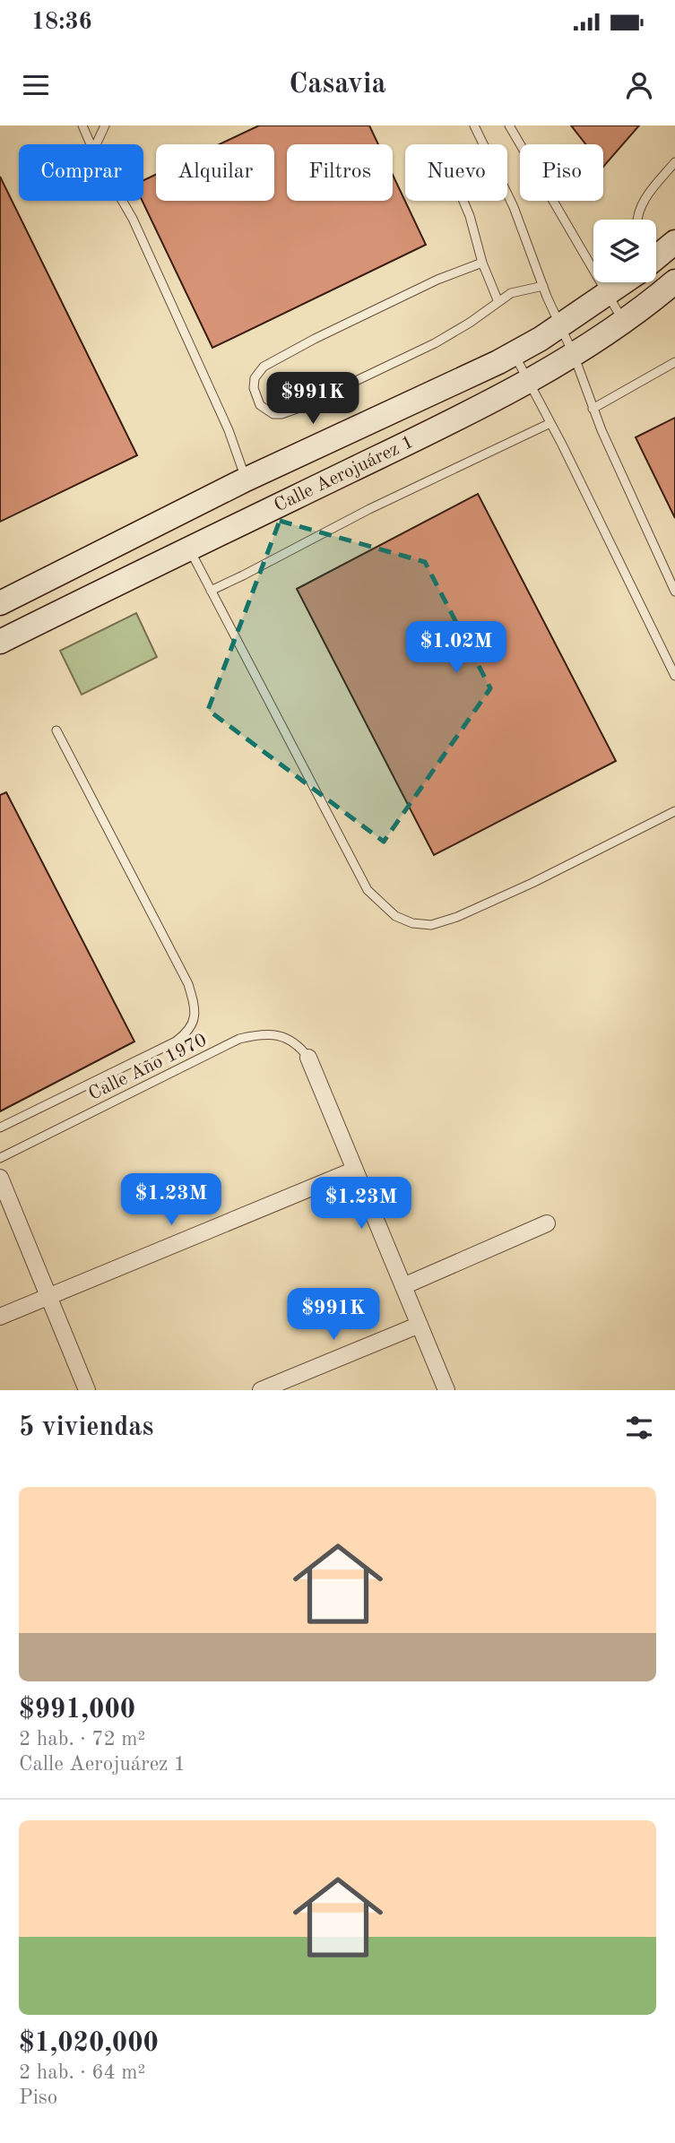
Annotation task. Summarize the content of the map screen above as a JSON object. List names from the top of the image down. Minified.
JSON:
{"streets":{"street":["Calle Aerojuárez 1"],"lane":["Calle Año 1970"]},"page":{"status":"18:36","header":"Casavia","chip":["Comprar","Alquilar","Filtros","Nuevo","Piso"],"price":["$991K","$1.02M","$1.23M","$1.23M","$991K"],"heading":"5 viviendas","list":[{"name":"$991,000","note":"2 hab. · 72 m² · Calle Aerojuárez 1"},{"name":"$1,020,000","note":"2 hab. · 64 m² · Piso"}]}}
